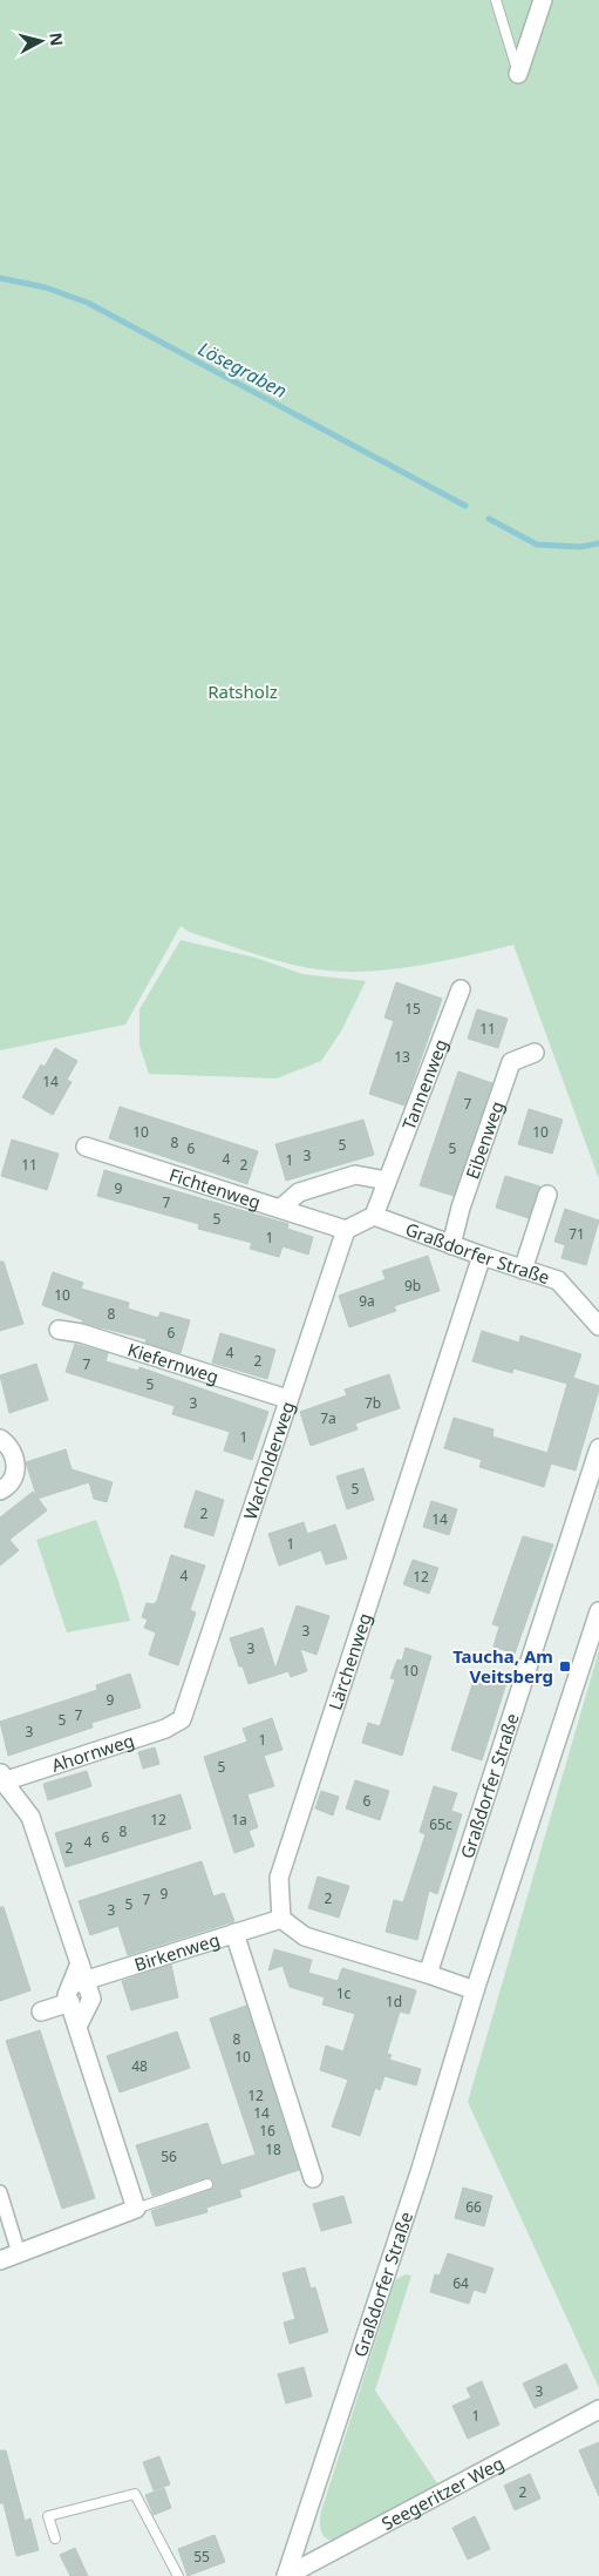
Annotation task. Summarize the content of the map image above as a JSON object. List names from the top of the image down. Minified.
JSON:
{"streets":{"street":["Tannenweg","Eibenweg","Fichtenweg","Graßdorfer Straße","Kiefernweg","Wacholderweg","Lärchenweg","Ahornweg","Birkenweg","Seegeritzer Weg"]},"crossings":[["Tannenweg","Graßdorfer Straße"],["Eibenweg","Graßdorfer Straße"],["Fichtenweg","Wacholderweg"],["Graßdorfer Straße","Lärchenweg"],["Graßdorfer Straße","Seegeritzer Weg"],["Kiefernweg","Wacholderweg"],["Wacholderweg","Ahornweg"],["Lärchenweg","Birkenweg"]],"water":["Lösegraben"],"parks":["Ratsholz"],"places":{"transit":["Taucha, Am Veitsberg"]},"house_numbers":["15","11","13","14","7","10","10","8","5","6","5","3","4","1","11","2","9","7","5","71","1","9b","10","9a","8","6","4","2","7","5","3","7b","7a","1","5","2","14","1","4","12","3","3","10","9","7","5","3","1","5","6","12","1a","65c","8","6","4","2","9","2","7","5","3","1c","1d","8","10","48","12","14","16","18","56","66","64","3","1","2","55"],"north":"right"}
